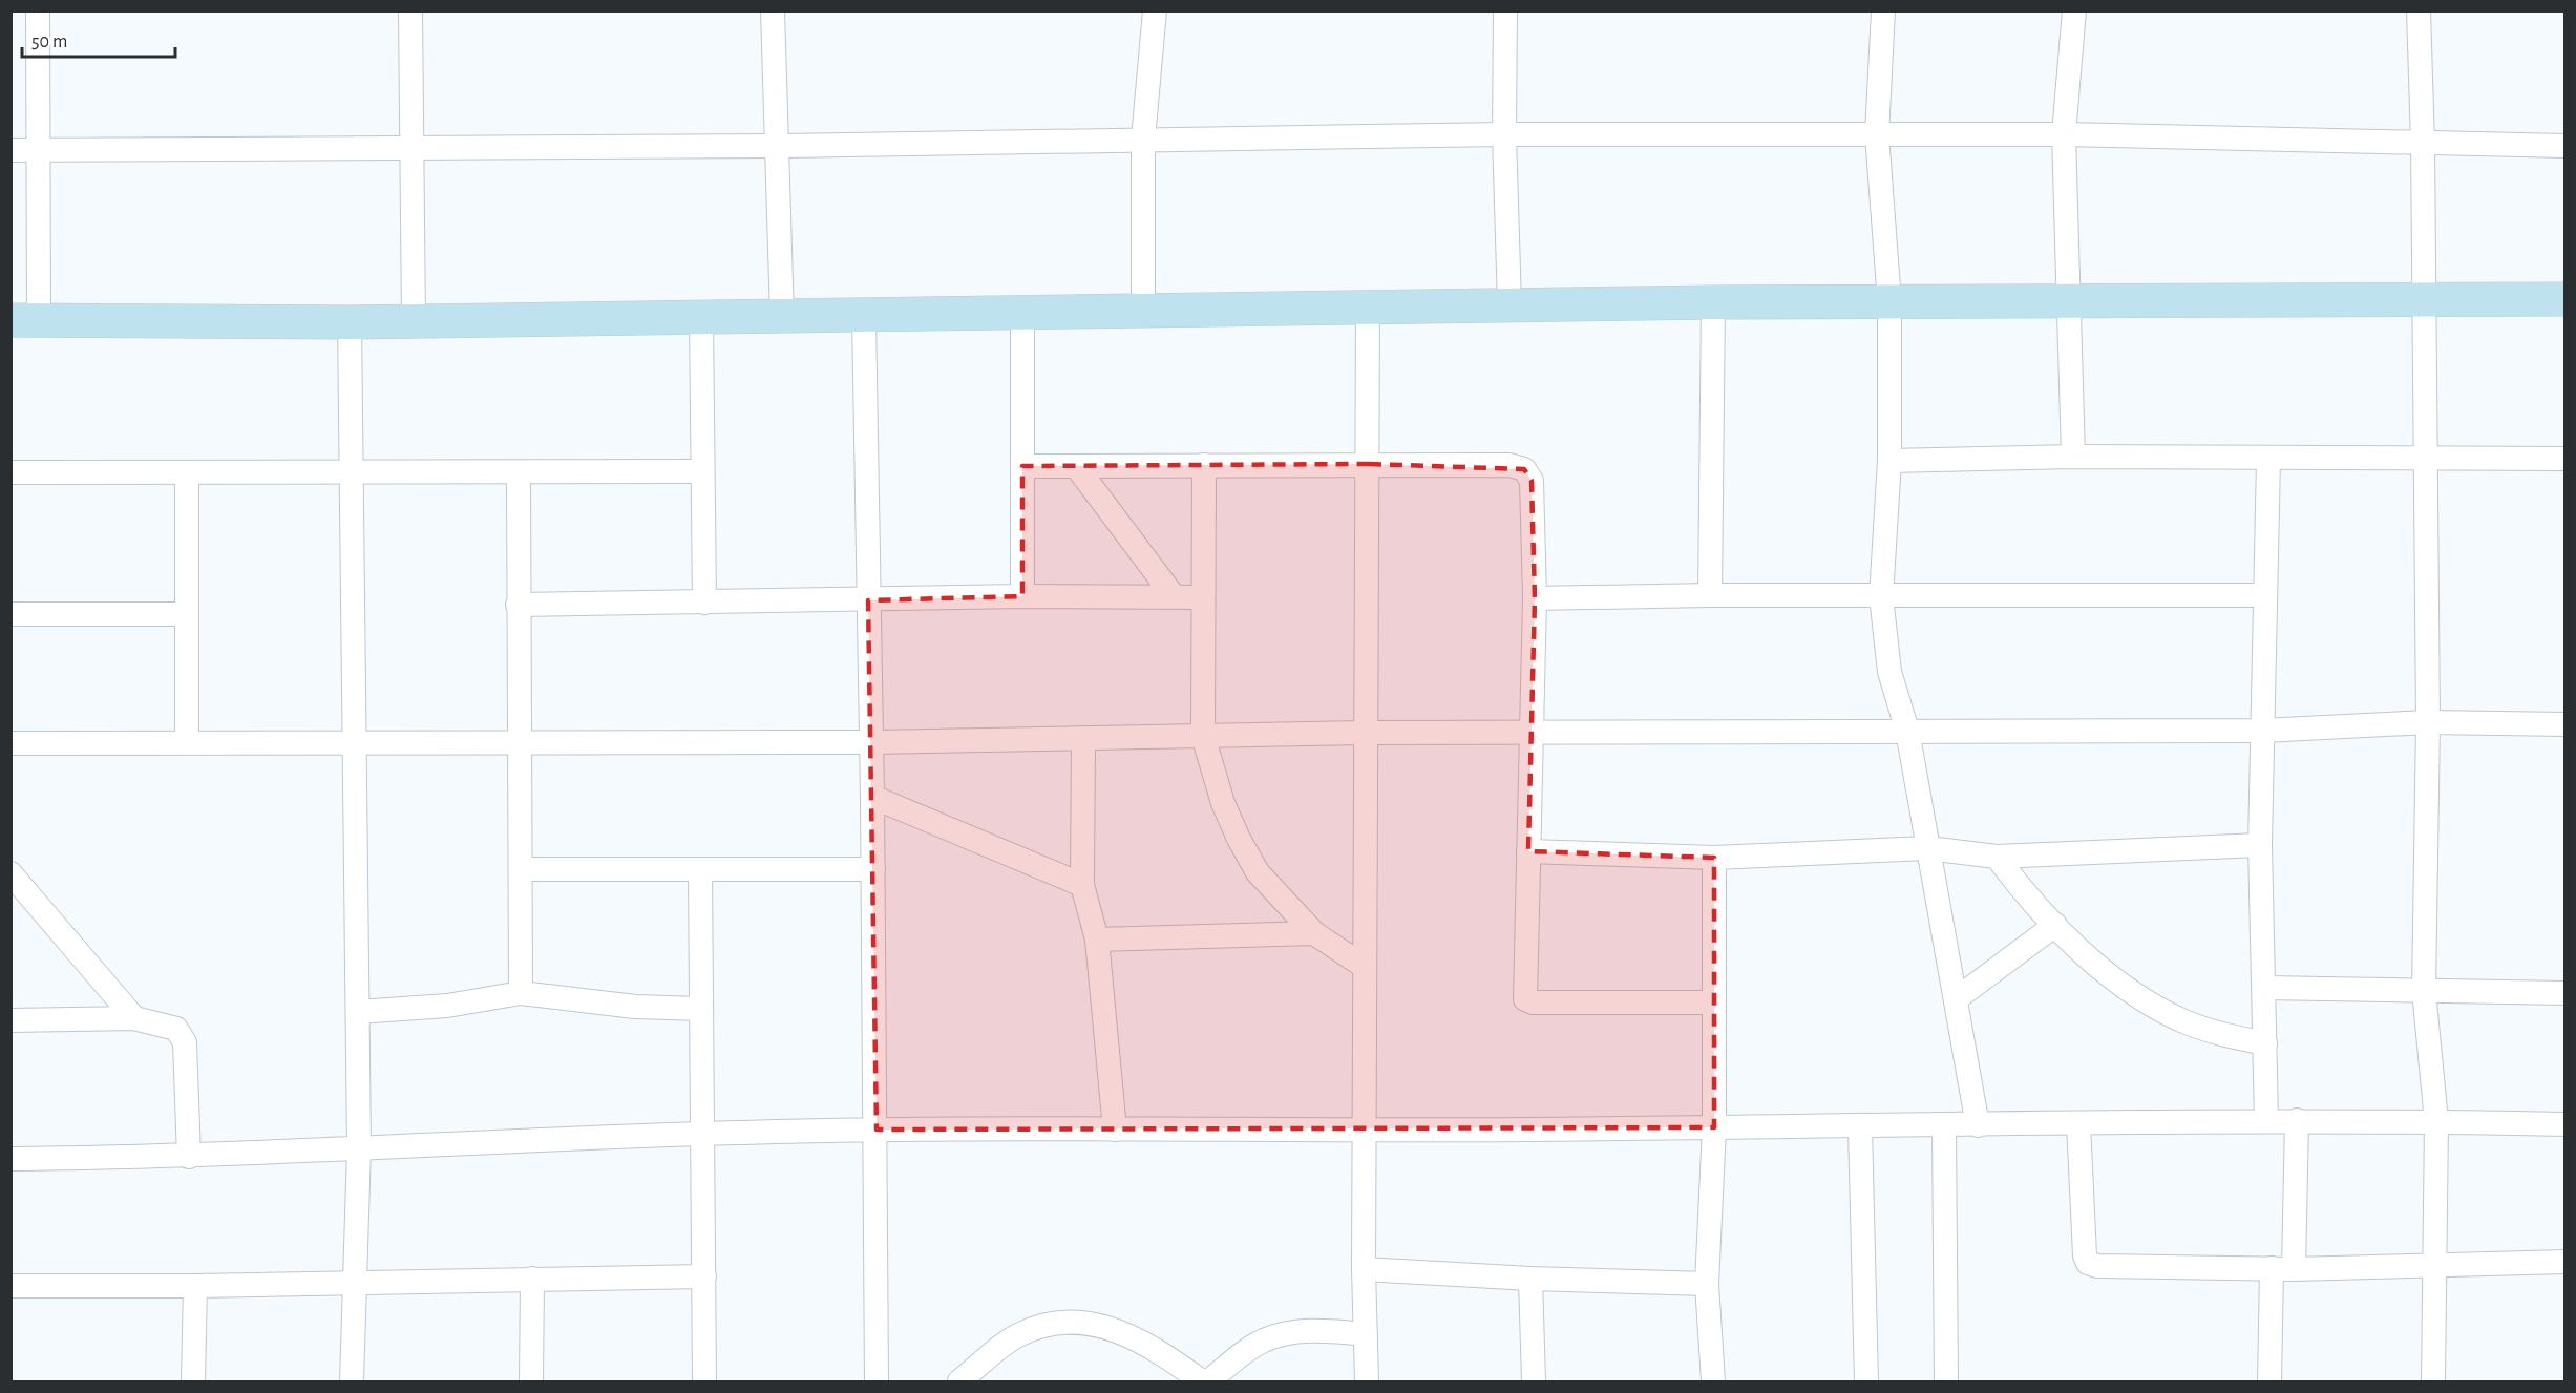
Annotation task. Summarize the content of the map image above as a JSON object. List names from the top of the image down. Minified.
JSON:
{"scale_bar":"50 m"}
